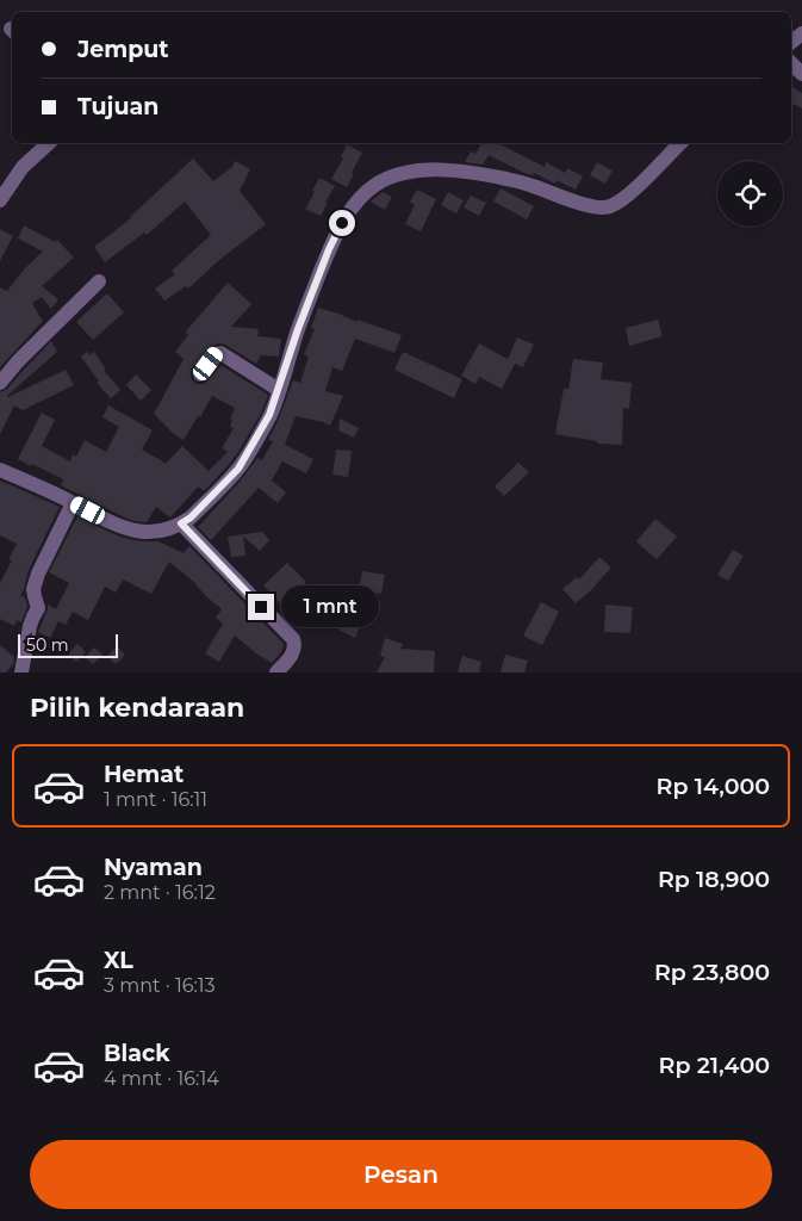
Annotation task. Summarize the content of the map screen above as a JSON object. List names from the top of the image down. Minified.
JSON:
{"scale_bar":"50 m","page":{"banner":["Jemput","Tujuan"],"bubble":"1 mnt","scale":"50 m","heading":"Pilih kendaraan","list":[{"name":"Hemat","note":"1 mnt · 16:11","value":"Rp 14,000"},{"name":"Nyaman","note":"2 mnt · 16:12","value":"Rp 18,900"},{"name":"XL","note":"3 mnt · 16:13","value":"Rp 23,800"},{"name":"Black","note":"4 mnt · 16:14","value":"Rp 21,400"}],"buttons":"Pesan"}}
